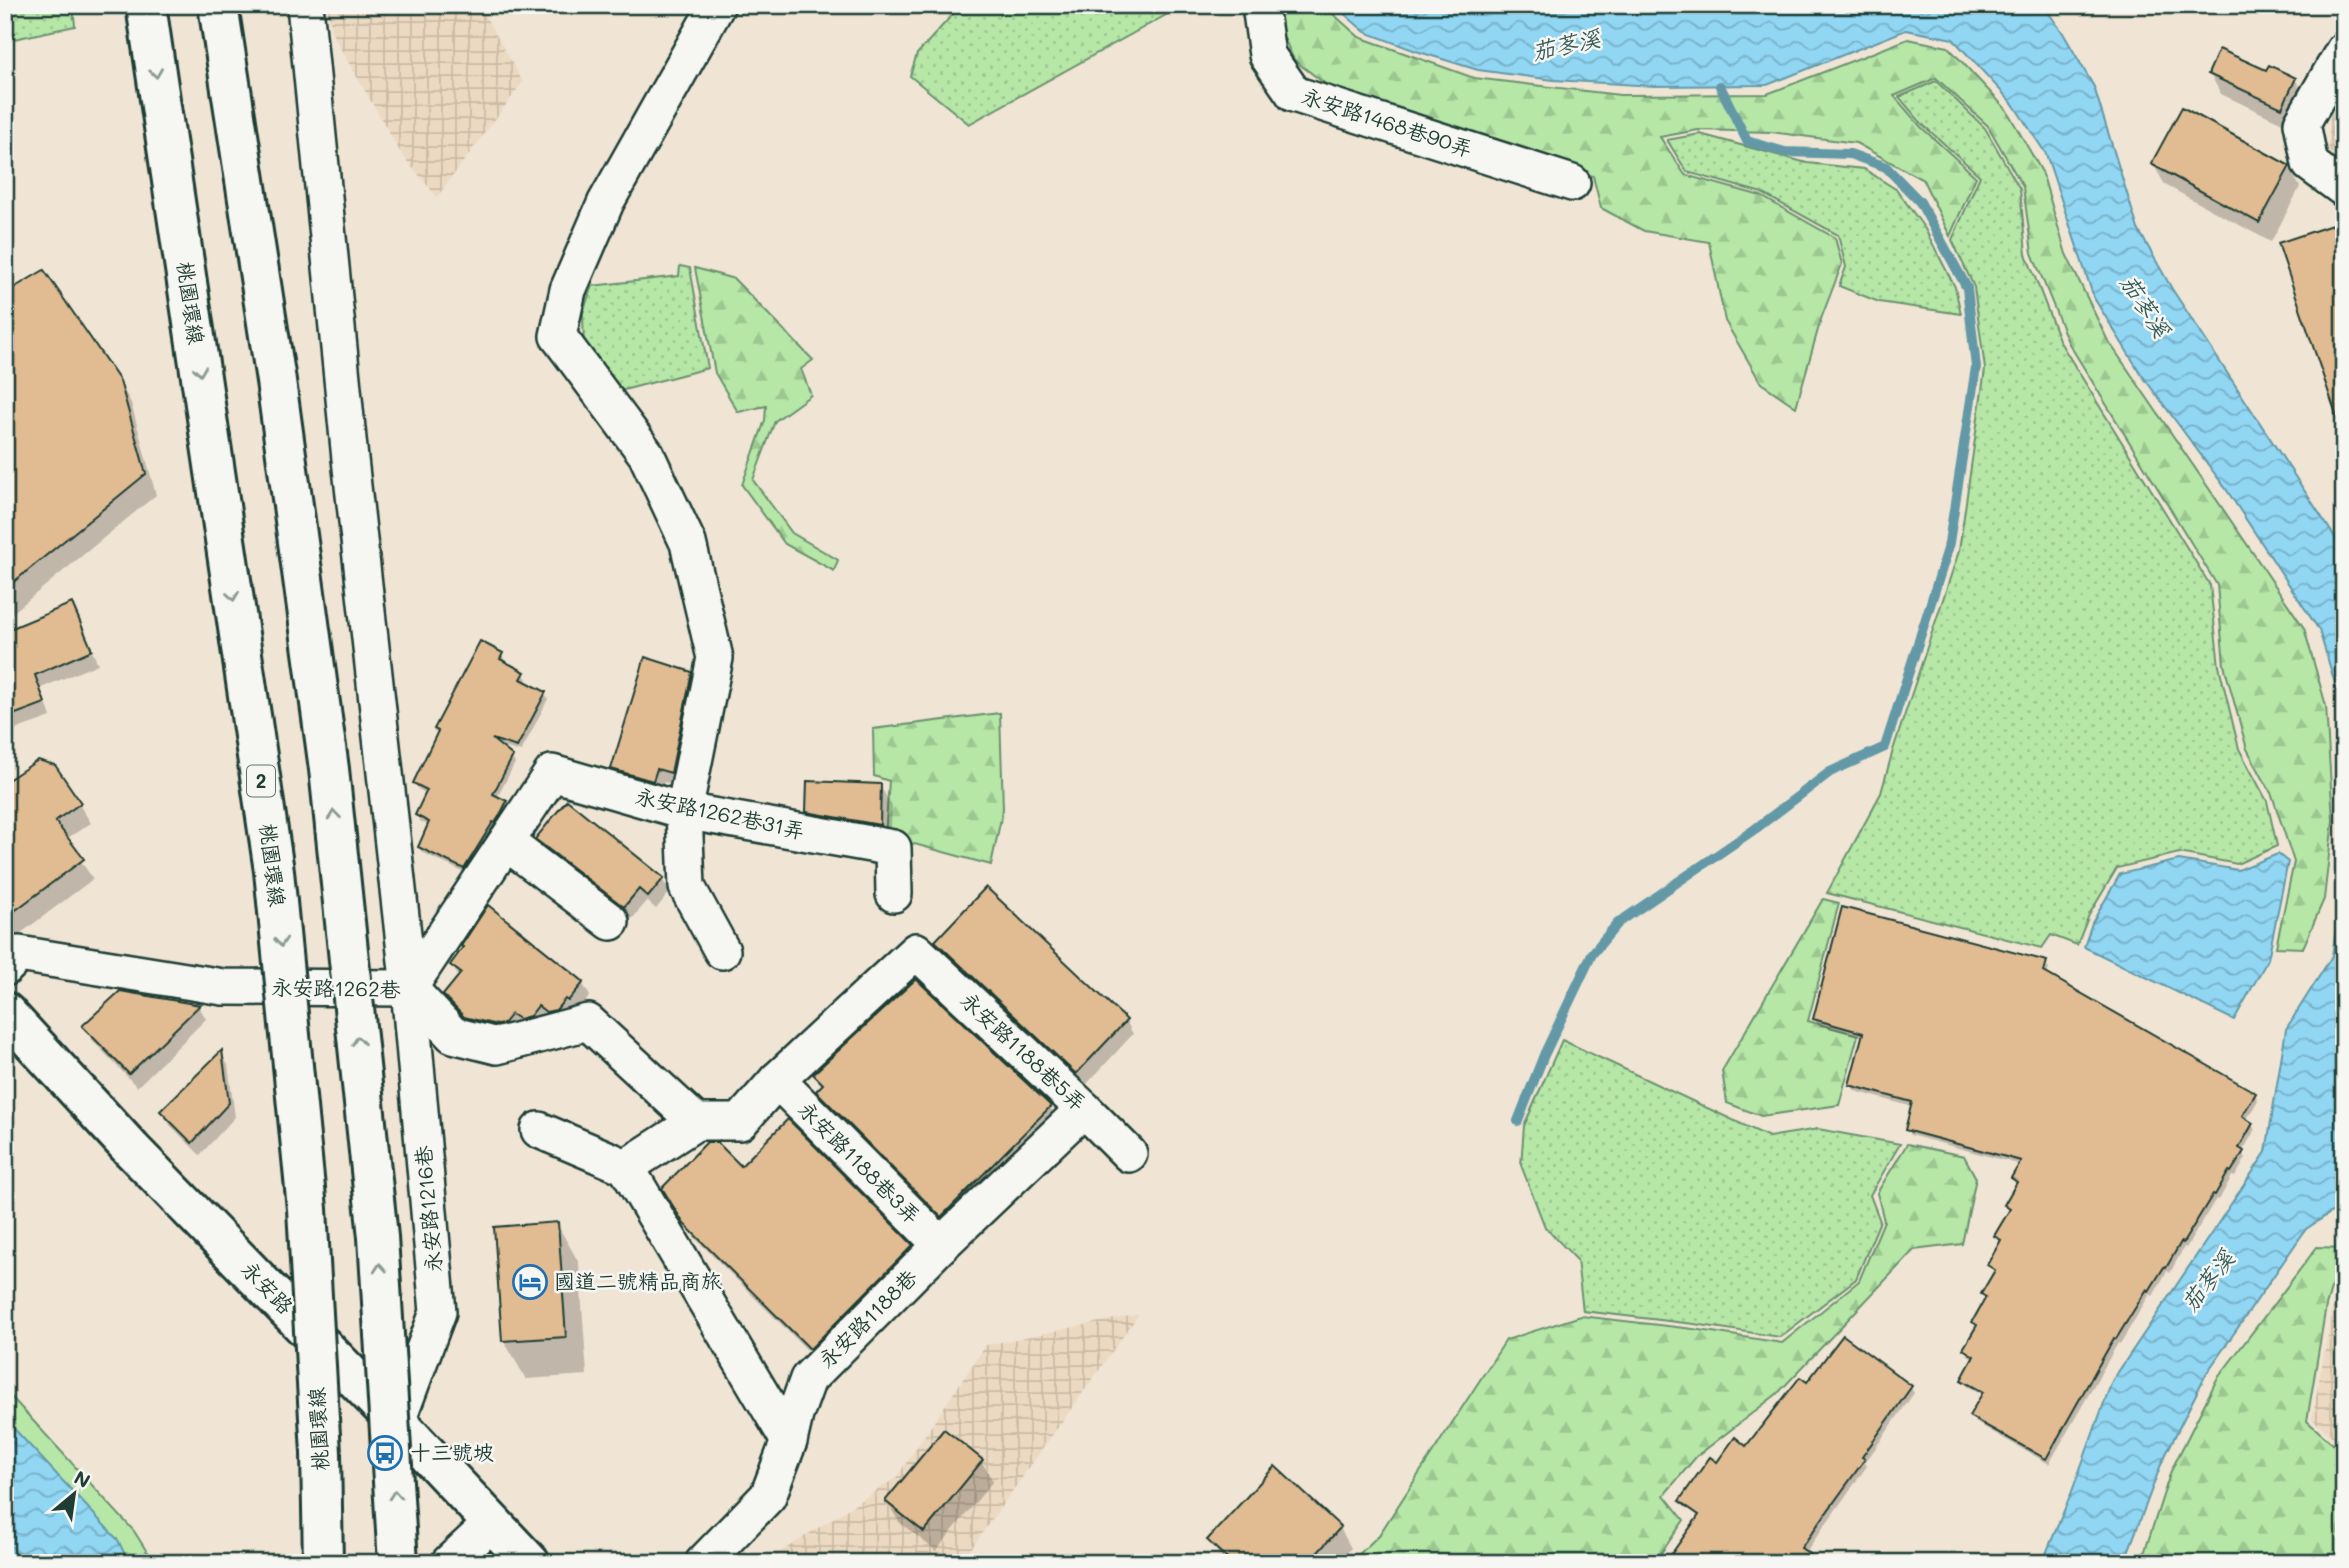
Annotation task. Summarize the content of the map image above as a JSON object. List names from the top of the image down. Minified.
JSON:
{"streets":{"main road":["桃園環線","2","永安路"],"lane":["永安路1468巷90弄","永安路1262巷31弄","永安路1262巷","永安路1188巷5弄","永安路1188巷3弄","永安路1216巷","永安路1188巷"]},"crossings":[["永安路1262巷31弄","永安路1262巷"],["永安路1262巷31弄","永安路1216巷"],["永安路1262巷","永安路1216巷"],["永安路1188巷5弄","永安路1188巷3弄"],["永安路1188巷5弄","永安路1188巷"],["永安路1188巷3弄","永安路1188巷"],["永安路1216巷","永安路"]],"water":["茄苳溪"],"places":{"hotel":["國道二號精品商旅"],"bus stop":["十三號坡"]},"north":"top right"}
